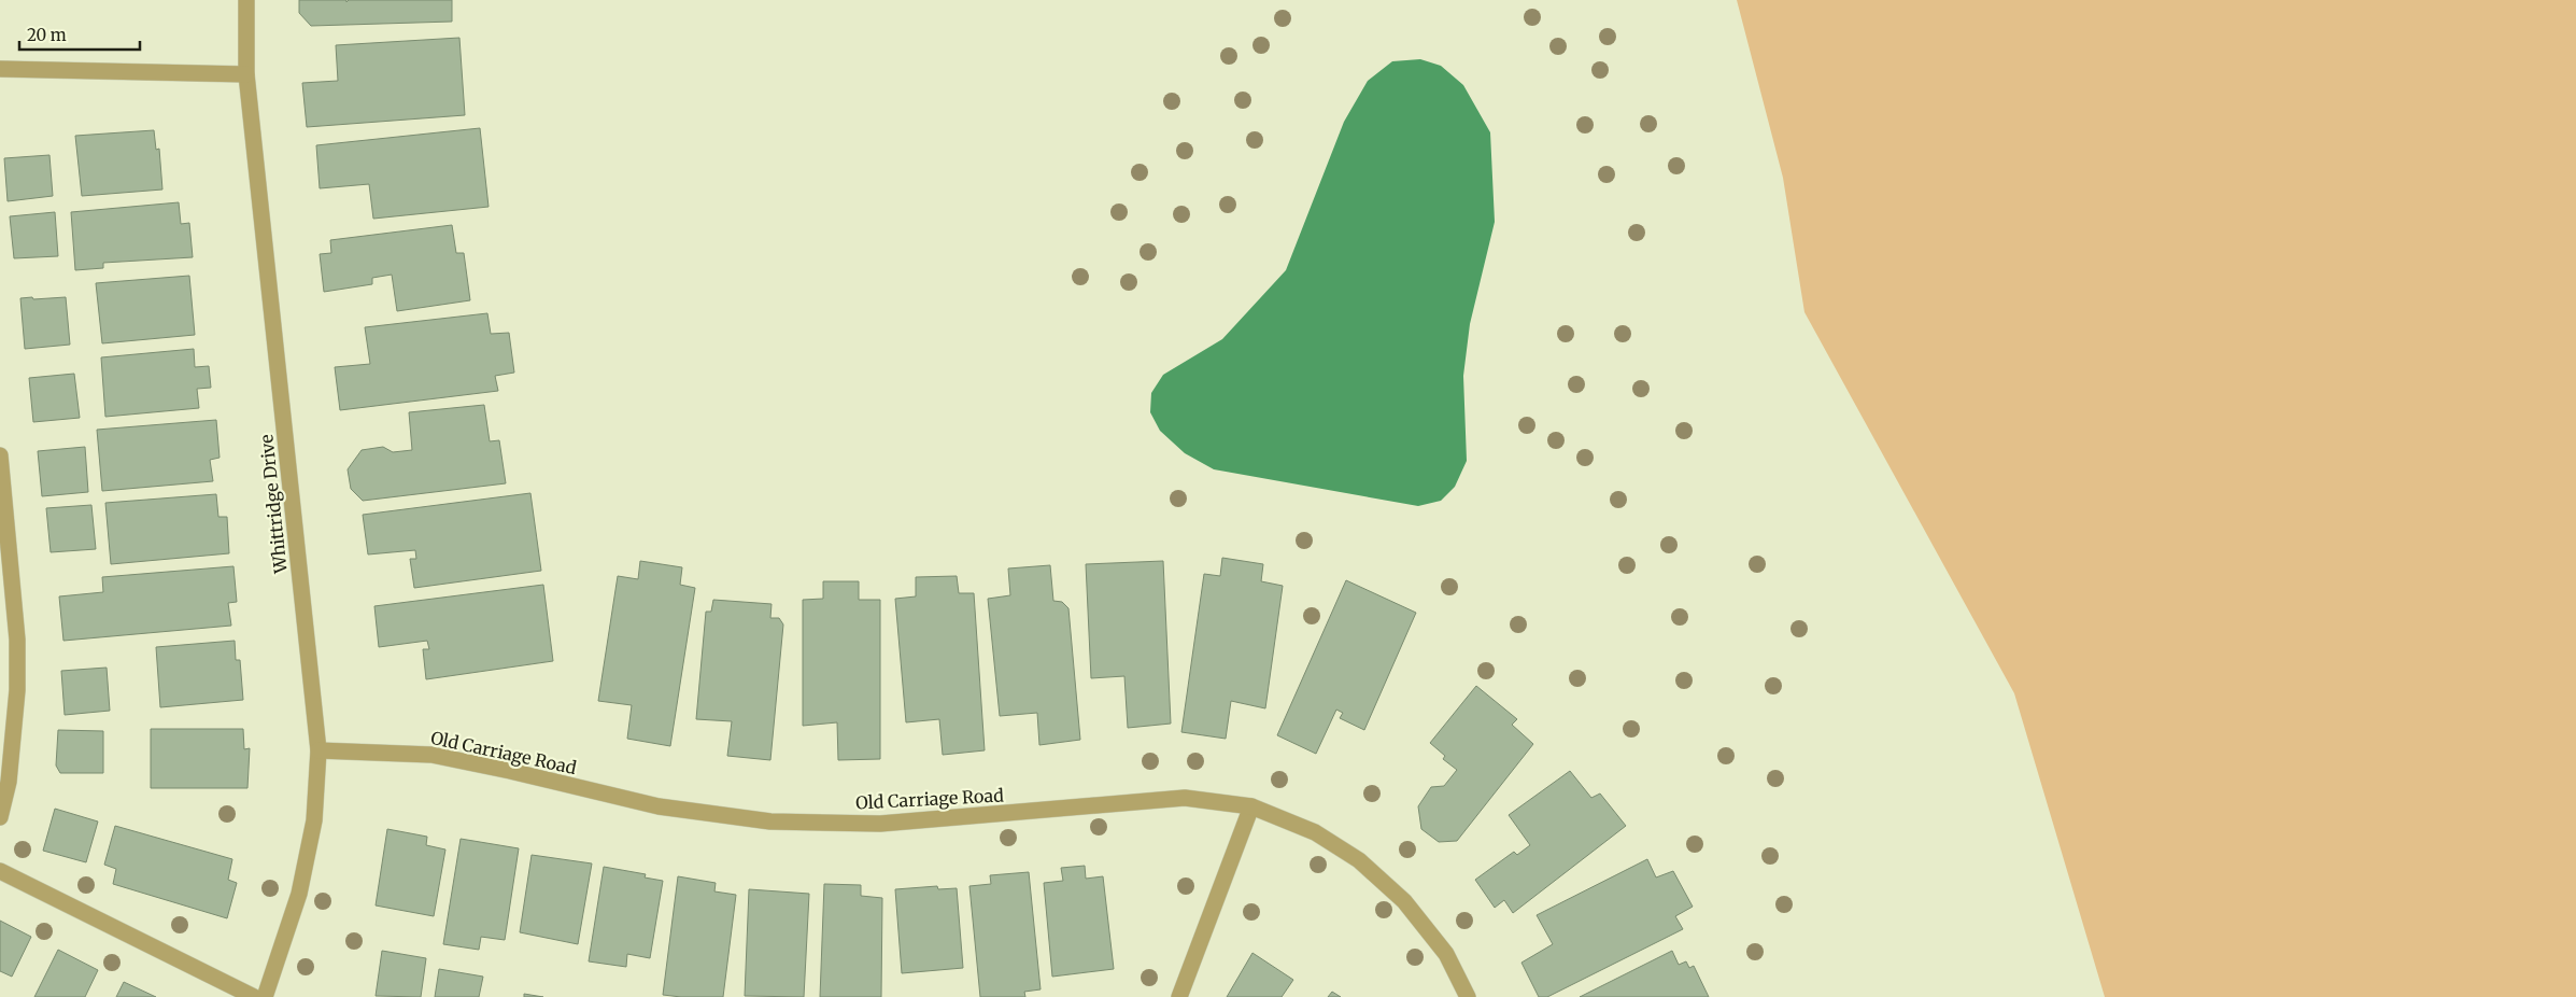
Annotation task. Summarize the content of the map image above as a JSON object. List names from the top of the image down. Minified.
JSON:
{"streets":{"street":["Whittridge Drive","Old Carriage Road"]},"crossings":[["Whittridge Drive","Old Carriage Road"]],"scale_bar":"20 m"}
